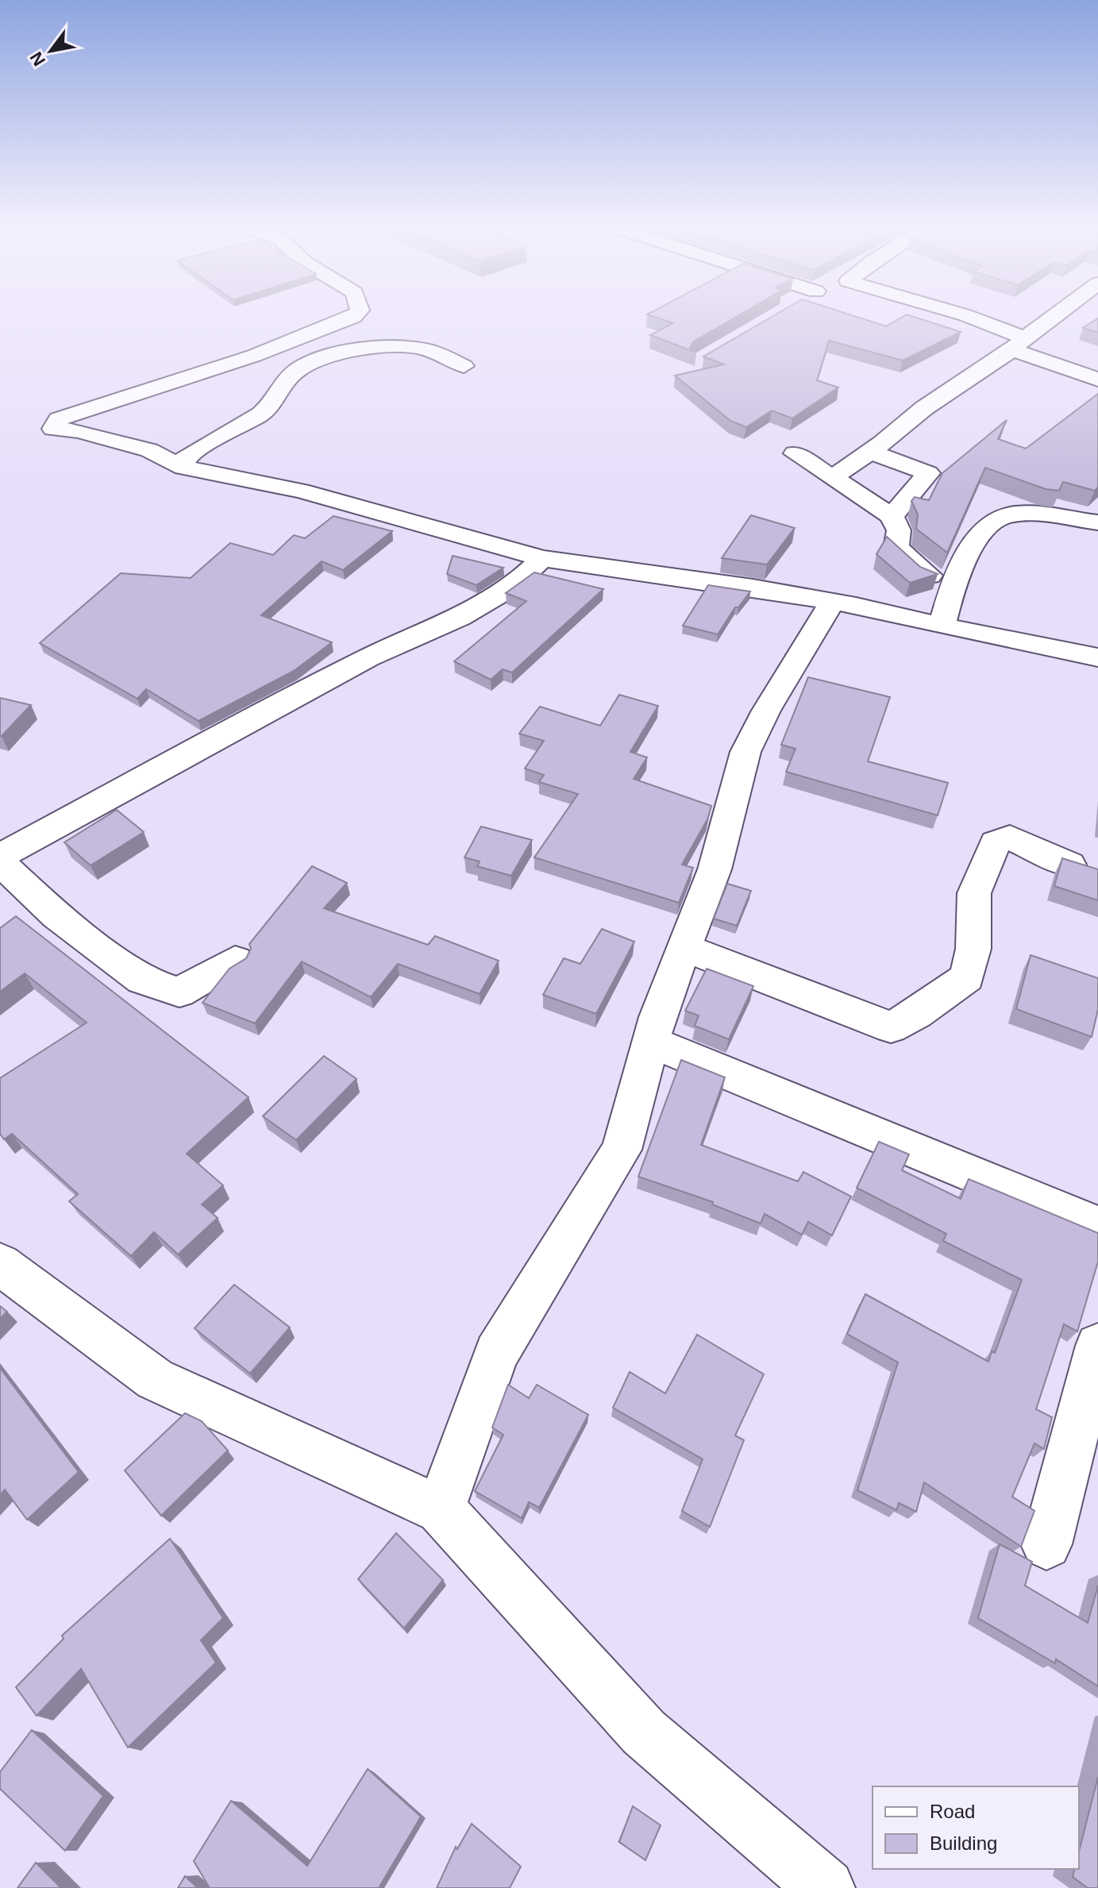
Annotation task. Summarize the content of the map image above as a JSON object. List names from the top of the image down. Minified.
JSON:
{"legend":["Road","Building"],"north":"bottom left"}
